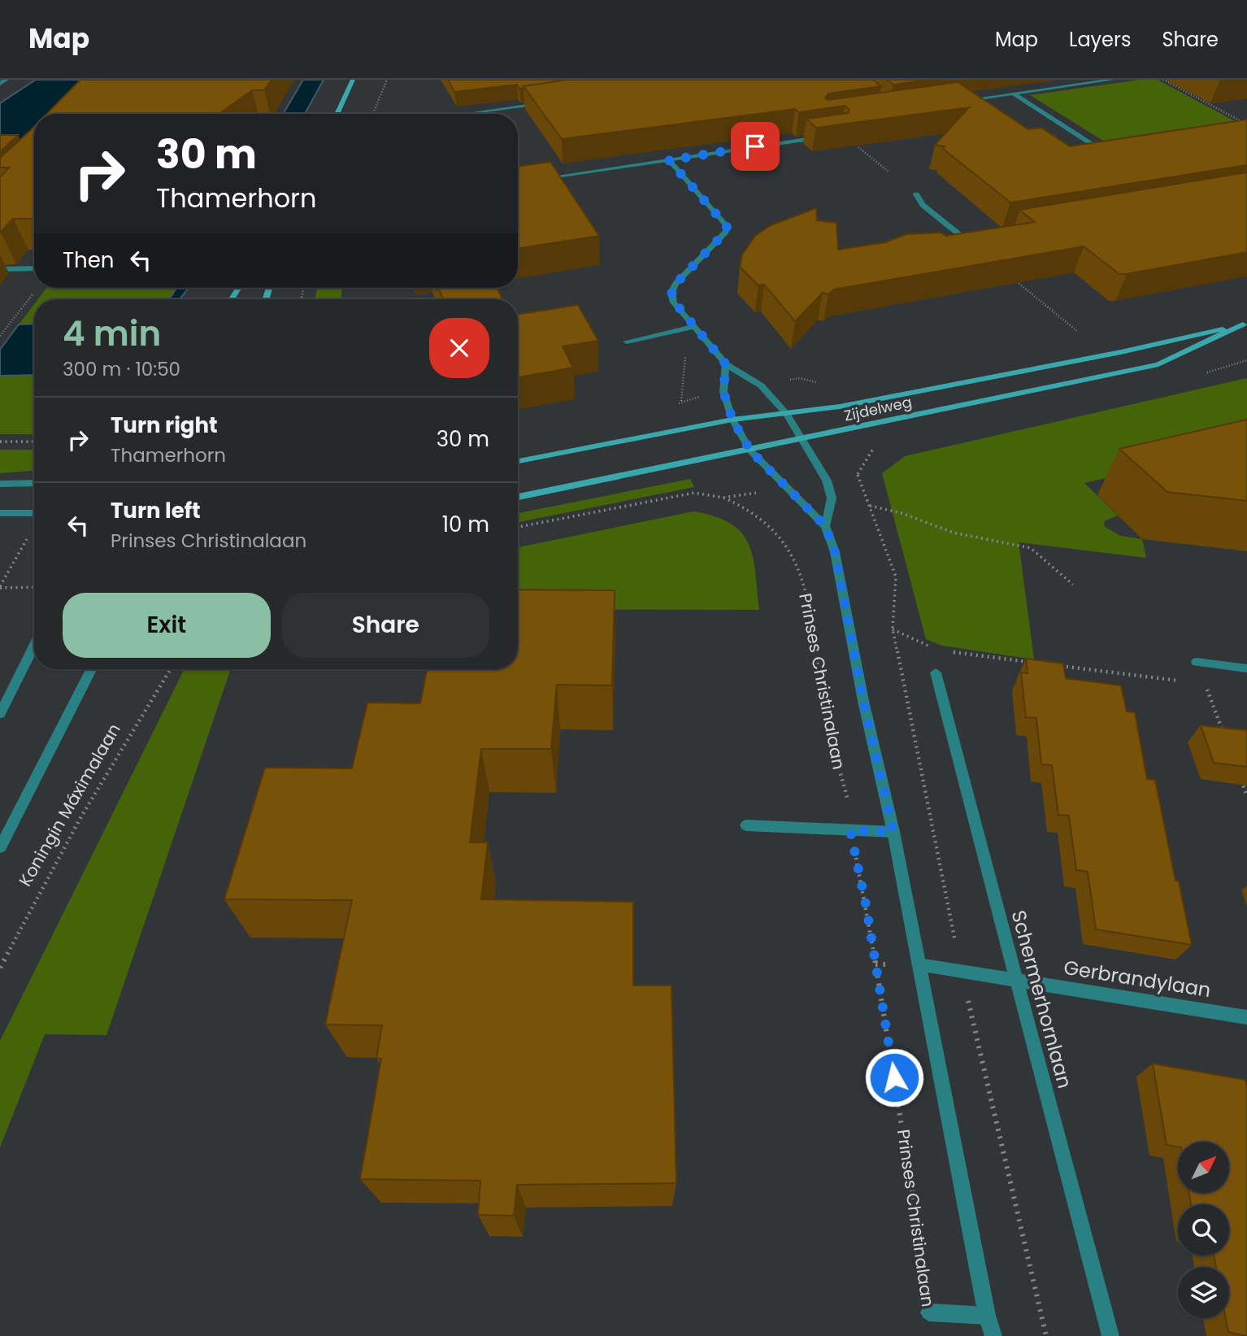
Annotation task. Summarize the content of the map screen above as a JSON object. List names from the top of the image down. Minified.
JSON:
{"streets":{"main road":["Zijdelweg"],"street":["Gerbrandylaan","Schermerhornlaan"],"path":["Prinses Christinalaan","Koningin Máximalaan"]},"crossings":[["Gerbrandylaan","Schermerhornlaan"]],"north":"top right","page":{"header":"Map","nav":["Map","Layers","Share"],"turn":["30 m","Thamerhorn"],"then":"Then","heading":["4 min","300 m · 10:50"],"list":[{"name":"Turn right","note":"Thamerhorn","value":"30 m"},{"name":"Turn left","note":"Prinses Christinalaan","value":"10 m"}],"buttons":["Exit","Share"]}}
